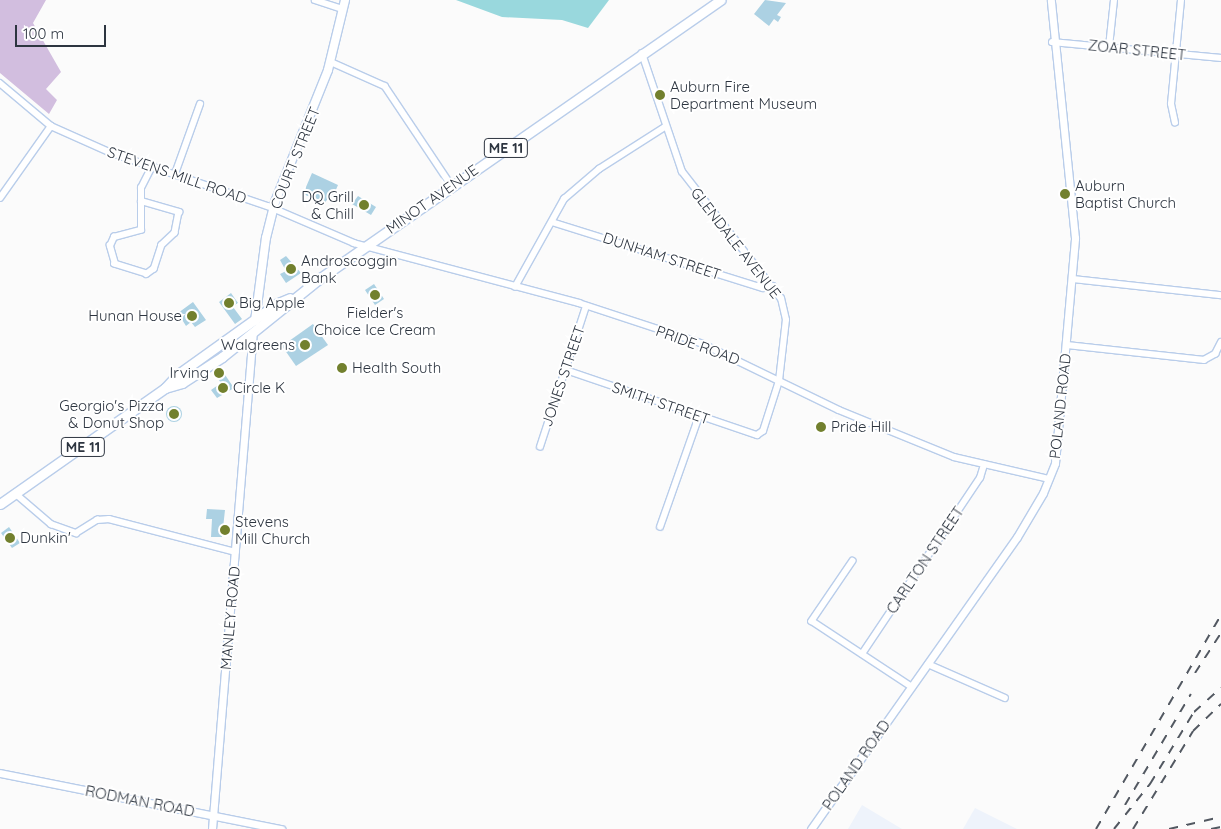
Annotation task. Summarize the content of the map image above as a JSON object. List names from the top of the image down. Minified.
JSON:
{"streets":{"main road":["ME 11","COURT STREET","MINOT AVENUE","MANLEY ROAD"],"street":["ZOAR STREET","STEVENS MILL ROAD","GLENDALE AVENUE","DUNHAM STREET","PRIDE ROAD","JONES STREET","SMITH STREET","POLAND ROAD","CARLTON STREET","RODMAN ROAD"]},"crossings":[["ZOAR STREET","POLAND ROAD"],["COURT STREET","STEVENS MILL ROAD"],["COURT STREET","MINOT AVENUE"],["COURT STREET","MANLEY ROAD"],["STEVENS MILL ROAD","MINOT AVENUE"],["STEVENS MILL ROAD","PRIDE ROAD"],["MINOT AVENUE","GLENDALE AVENUE"],["MINOT AVENUE","PRIDE ROAD"],["MINOT AVENUE","MANLEY ROAD"],["GLENDALE AVENUE","DUNHAM STREET"],["GLENDALE AVENUE","PRIDE ROAD"],["GLENDALE AVENUE","SMITH STREET"],["PRIDE ROAD","JONES STREET"],["PRIDE ROAD","POLAND ROAD"],["PRIDE ROAD","CARLTON STREET"],["JONES STREET","SMITH STREET"],["MANLEY ROAD","RODMAN ROAD"]],"places":["Auburn Fire Department Museum","Auburn Baptist Church","DQ Grill & Chill","Androscoggin Bank","Fielder's Choice Ice Cream","Big Apple","Hunan House","Walgreens","Health South","Irving","Circle K","Georgio's Pizza & Donut Shop","Pride Hill","Stevens Mill Church","Dunkin'"],"scale_bar":"100 m"}
